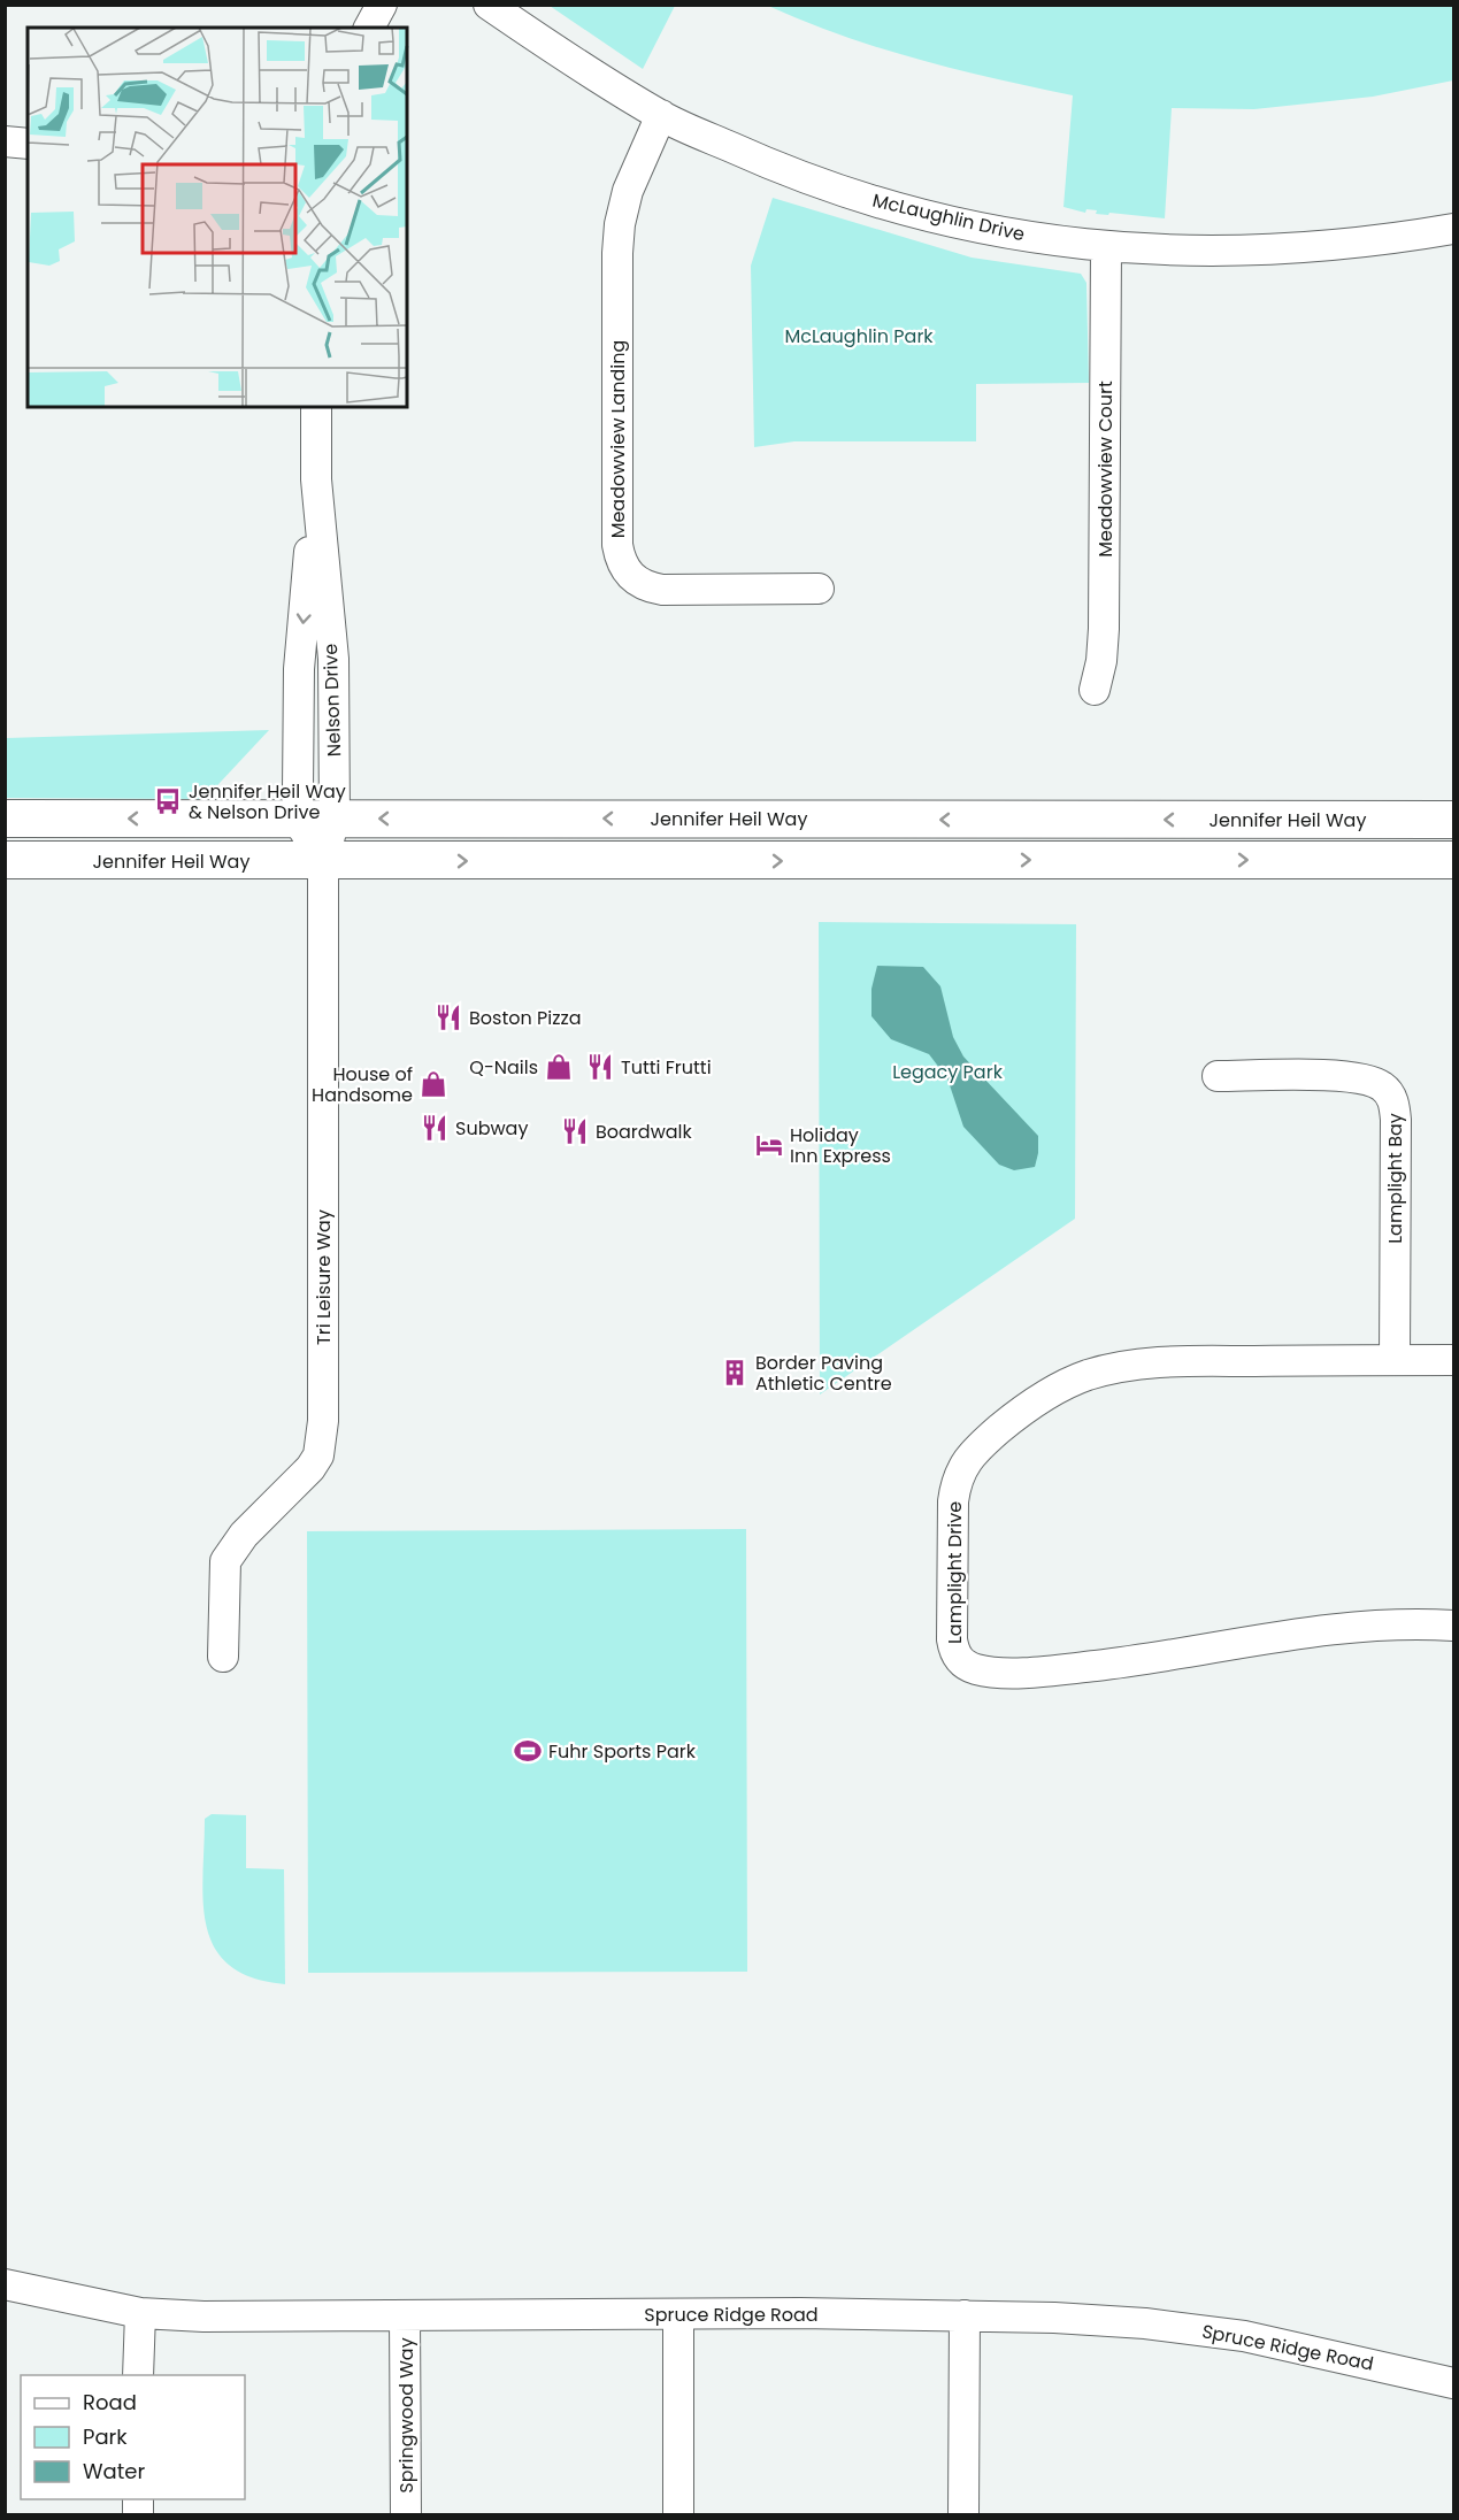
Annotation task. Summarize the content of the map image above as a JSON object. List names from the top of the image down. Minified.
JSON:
{"streets":{"main road":["Jennifer Heil Way"],"street":["McLaughlin Drive","Meadowview Landing","Meadowview Court","Nelson Drive","Lamplight Bay","Tri Leisure Way","Lamplight Drive","Spruce Ridge Road","Springwood Way"]},"crossings":[["McLaughlin Drive","Meadowview Landing"],["McLaughlin Drive","Meadowview Court"],["Nelson Drive","Jennifer Heil Way"],["Nelson Drive","Tri Leisure Way"],["Jennifer Heil Way","Tri Leisure Way"],["Lamplight Bay","Lamplight Drive"],["Spruce Ridge Road","Springwood Way"]],"parks":["McLaughlin Park","Legacy Park"],"places":{"bus stop":["Jennifer Heil Way & Nelson Drive"],"restaurant":["Boston Pizza","Tutti Frutti","Subway","Boardwalk"],"shop":["Q-Nails","House of Handsome"],"hotel":["Holiday Inn Express"],"building":["Border Paving Athletic Centre"],"sports":["Fuhr Sports Park"]},"legend":["Road","Park","Water"]}
